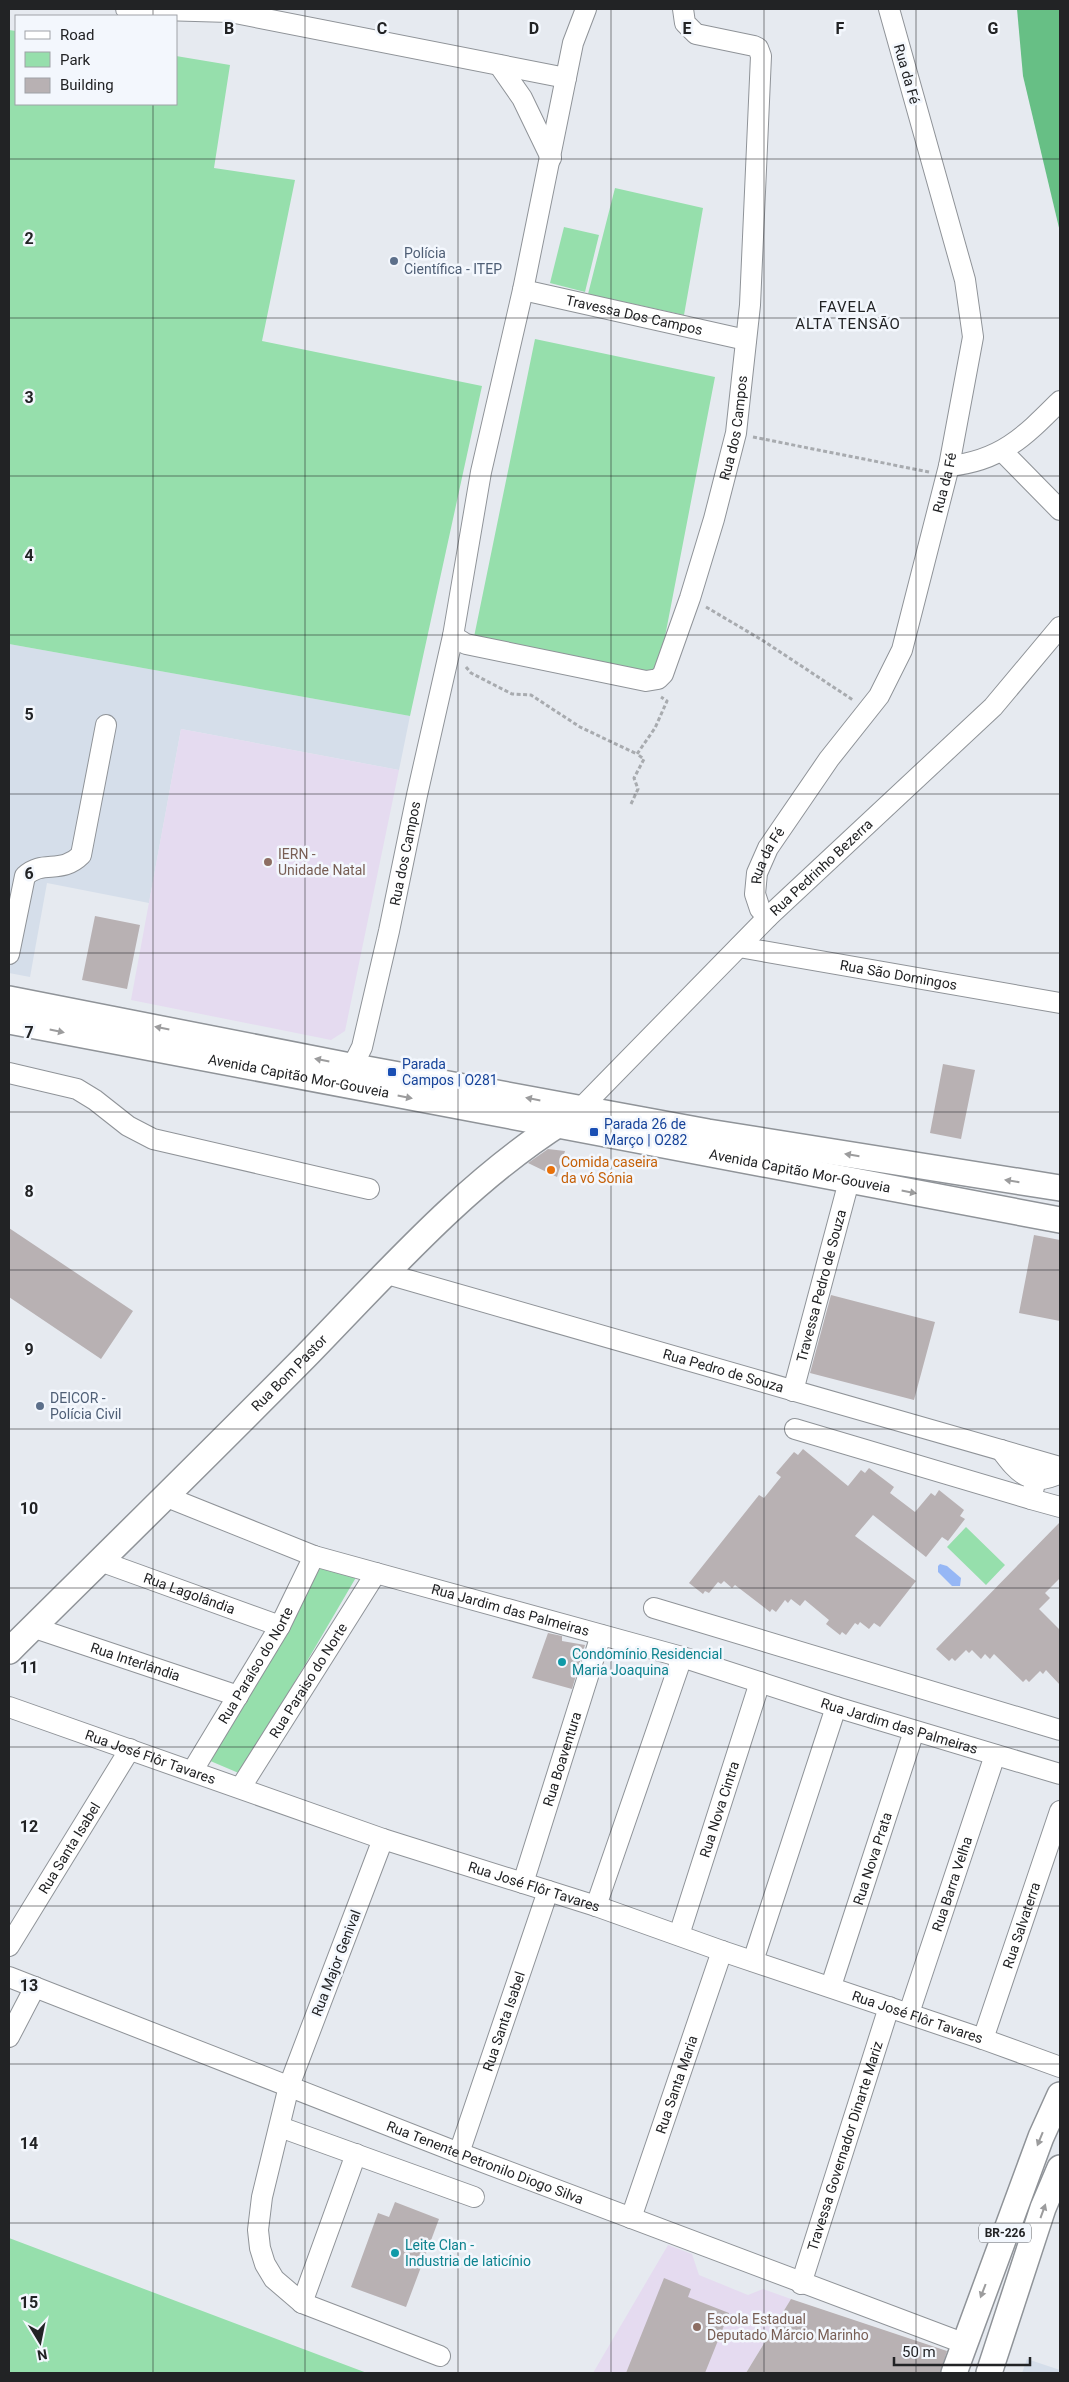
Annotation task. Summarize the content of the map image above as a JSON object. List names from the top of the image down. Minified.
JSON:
{"streets":{"main road":["Avenida Capitão Mor-Gouveia","Rua Bom Pastor","BR-226"],"street":["Rua da Fé","Travessa Dos Campos","Rua dos Campos","Rua Pedrinho Bezerra","Rua São Domingos","Travessa Pedro de Souza","Rua Pedro de Souza","Rua Lagolândia","Rua Jardim das Palmeiras","Rua Interlândia","Rua Paraíso do Norte","Rua Paraiso do Norte","Rua José Flôr Tavares","Rua Boaventura","Rua Nova Cintra","Rua Santa Isabel","Rua Nova Prata","Rua Barra Velha","Rua Salvaterra","Rua Major Genival","Rua Santa Maria","Travessa Governador Dinarte Mariz","Rua Tenente Petronilo Diogo Silva"]},"crossings":[["Rua da Fé","Rua Pedrinho Bezerra"],["Travessa Dos Campos","Rua dos Campos"],["Rua dos Campos","Avenida Capitão Mor-Gouveia"],["Rua Pedrinho Bezerra","Rua São Domingos"],["Rua Pedrinho Bezerra","Avenida Capitão Mor-Gouveia"],["Rua Pedrinho Bezerra","Rua Bom Pastor"],["Avenida Capitão Mor-Gouveia","Travessa Pedro de Souza"],["Avenida Capitão Mor-Gouveia","Rua Bom Pastor"],["Travessa Pedro de Souza","Rua Pedro de Souza"],["Rua Pedro de Souza","Rua Bom Pastor"],["Rua Bom Pastor","Rua Lagolândia"],["Rua Bom Pastor","Rua Jardim das Palmeiras"],["Rua Bom Pastor","Rua Interlândia"],["Rua Lagolândia","Rua Paraíso do Norte"],["Rua Jardim das Palmeiras","Rua Paraíso do Norte"],["Rua Jardim das Palmeiras","Rua Paraiso do Norte"],["Rua Jardim das Palmeiras","Rua Boaventura"],["Rua Jardim das Palmeiras","Rua Nova Cintra"],["Rua Jardim das Palmeiras","Rua Nova Prata"],["Rua Jardim das Palmeiras","Rua Barra Velha"],["Rua Interlândia","Rua Paraíso do Norte"],["Rua Paraíso do Norte","Rua José Flôr Tavares"],["Rua Paraiso do Norte","Rua José Flôr Tavares"],["Rua José Flôr Tavares","Rua Boaventura"],["Rua José Flôr Tavares","Rua Nova Cintra"],["Rua José Flôr Tavares","Rua Santa Isabel"],["Rua José Flôr Tavares","Rua Nova Prata"],["Rua José Flôr Tavares","Rua Barra Velha"],["Rua José Flôr Tavares","Rua Salvaterra"],["Rua José Flôr Tavares","Rua Major Genival"],["Rua José Flôr Tavares","Rua Santa Maria"],["Rua José Flôr Tavares","Travessa Governador Dinarte Mariz"],["Rua Santa Isabel","Rua Tenente Petronilo Diogo Silva"],["Rua Major Genival","Rua Tenente Petronilo Diogo Silva"],["Rua Santa Maria","Rua Tenente Petronilo Diogo Silva"],["Travessa Governador Dinarte Mariz","Rua Tenente Petronilo Diogo Silva"],["Rua Tenente Petronilo Diogo Silva","BR-226"]],"districts":["FAVELA ALTA TENSÃO"],"places":{"other":["Polícia Científica - ITEP","IERN - Unidade Natal","Comida caseira da vó Sónia","DEICOR - Polícia Civil","Condomínio Residencial Maria Joaquina","Leite Clan - Industria de laticínio","Escola Estadual Deputado Márcio Marinho"],"transit":["Parada Campos | O281","Parada 26 de Março | O282"]},"legend":["Road","Park","Building"],"scale_bar":"50 m","north":"bottom","grid":{"columns":["B","C","D","E","F","G"],"rows":["2","3","4","5","6","7","8","9","10","11","12","13","14","15"]}}
